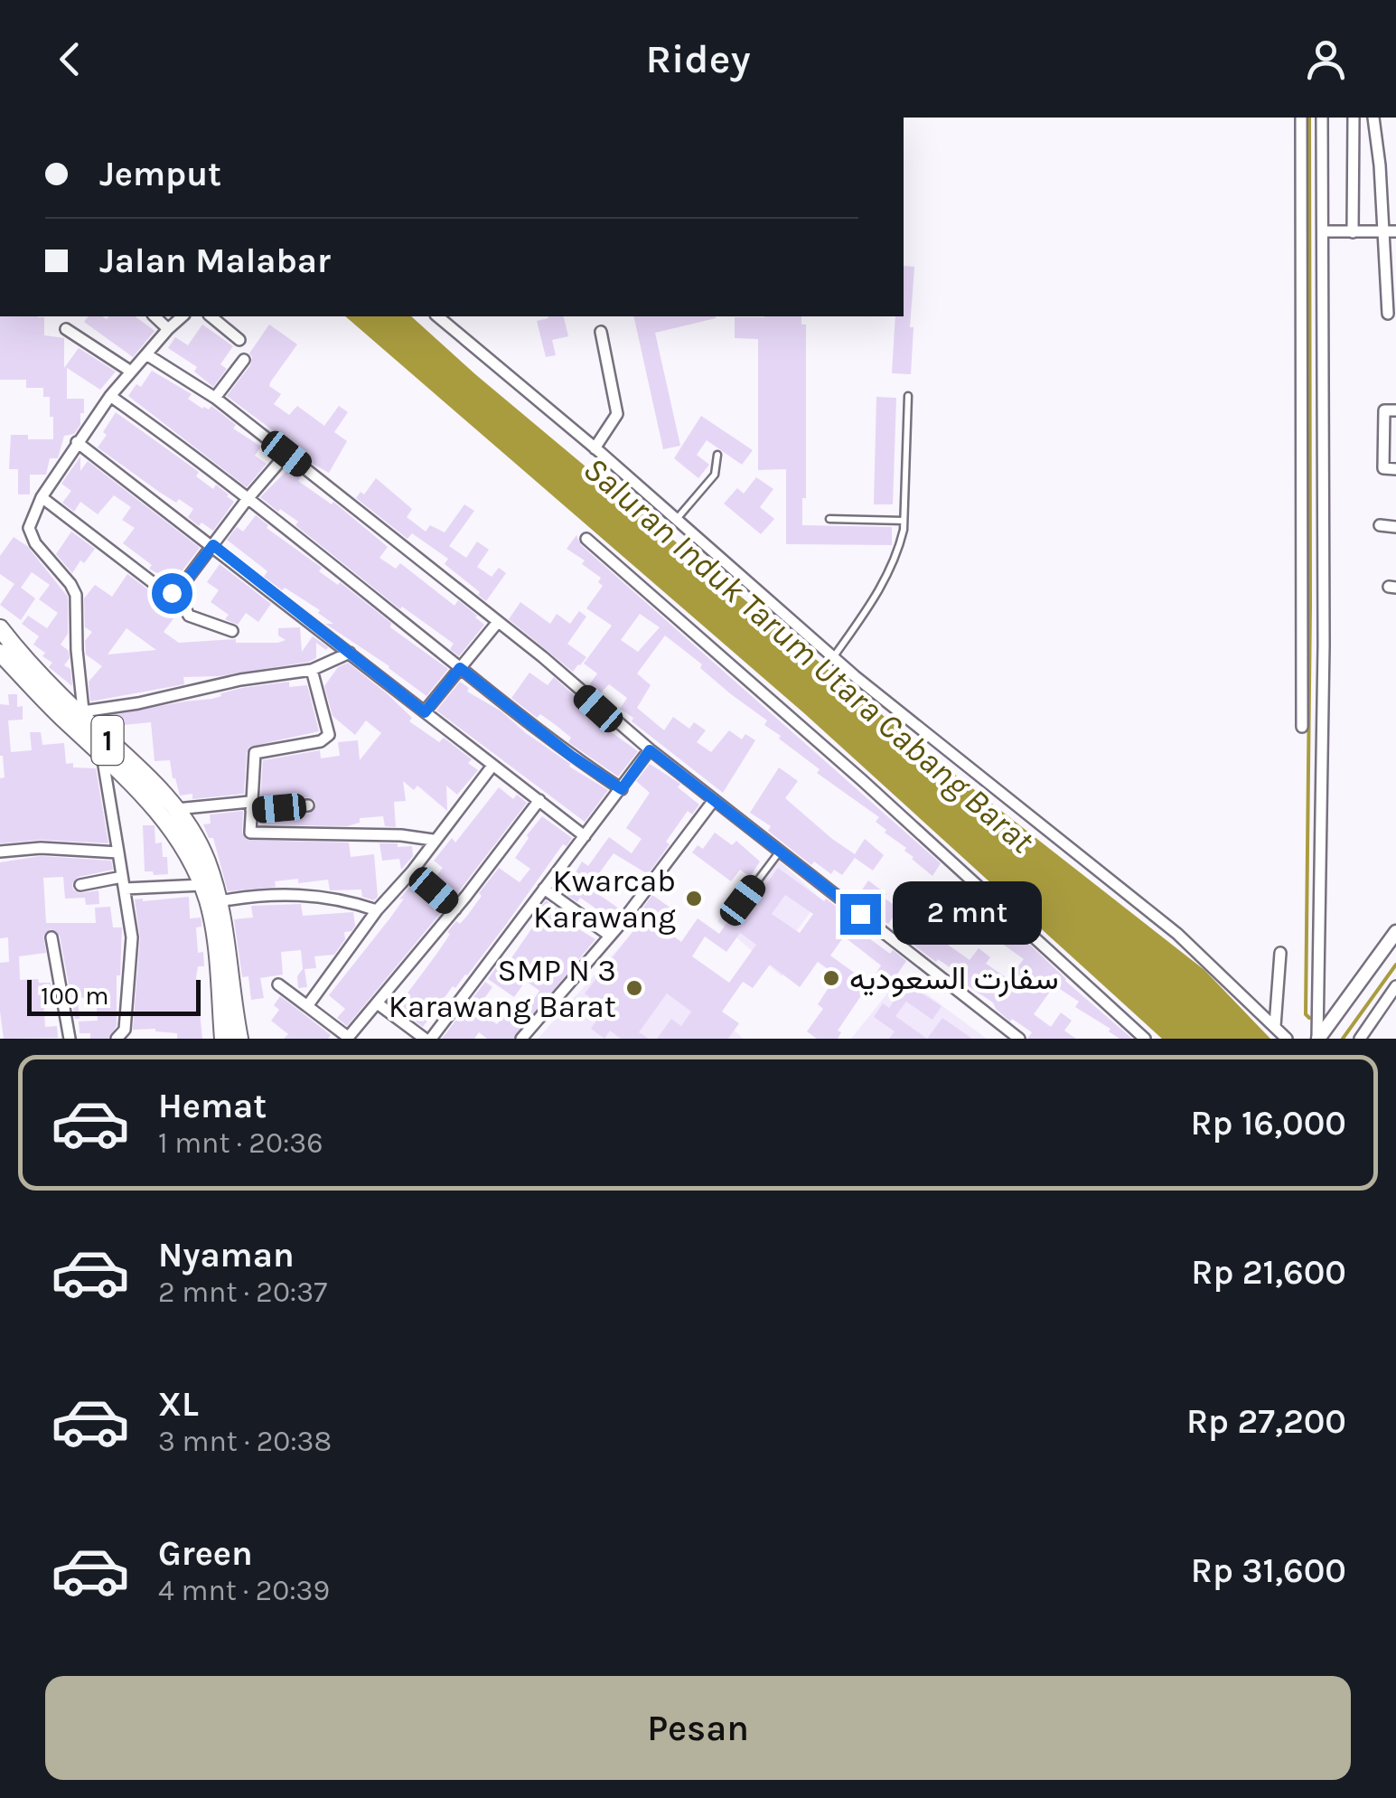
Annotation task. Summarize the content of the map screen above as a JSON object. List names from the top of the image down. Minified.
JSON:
{"streets":{"main road":["1"]},"water":["Saluran Induk Tarum Utara Cabang Barat"],"places":["Kwarcab Karawang","سفارت السعوديه","SMP N 3 Karawang Barat"],"scale_bar":"100 m","page":{"header":"Ridey","banner":["Jemput","Jalan Malabar"],"bubble":"2 mnt","scale":"100 m","list":[{"name":"Hemat","note":"1 mnt · 20:36","value":"Rp 16,000"},{"name":"Nyaman","note":"2 mnt · 20:37","value":"Rp 21,600"},{"name":"XL","note":"3 mnt · 20:38","value":"Rp 27,200"},{"name":"Green","note":"4 mnt · 20:39","value":"Rp 31,600"}],"buttons":"Pesan"}}
